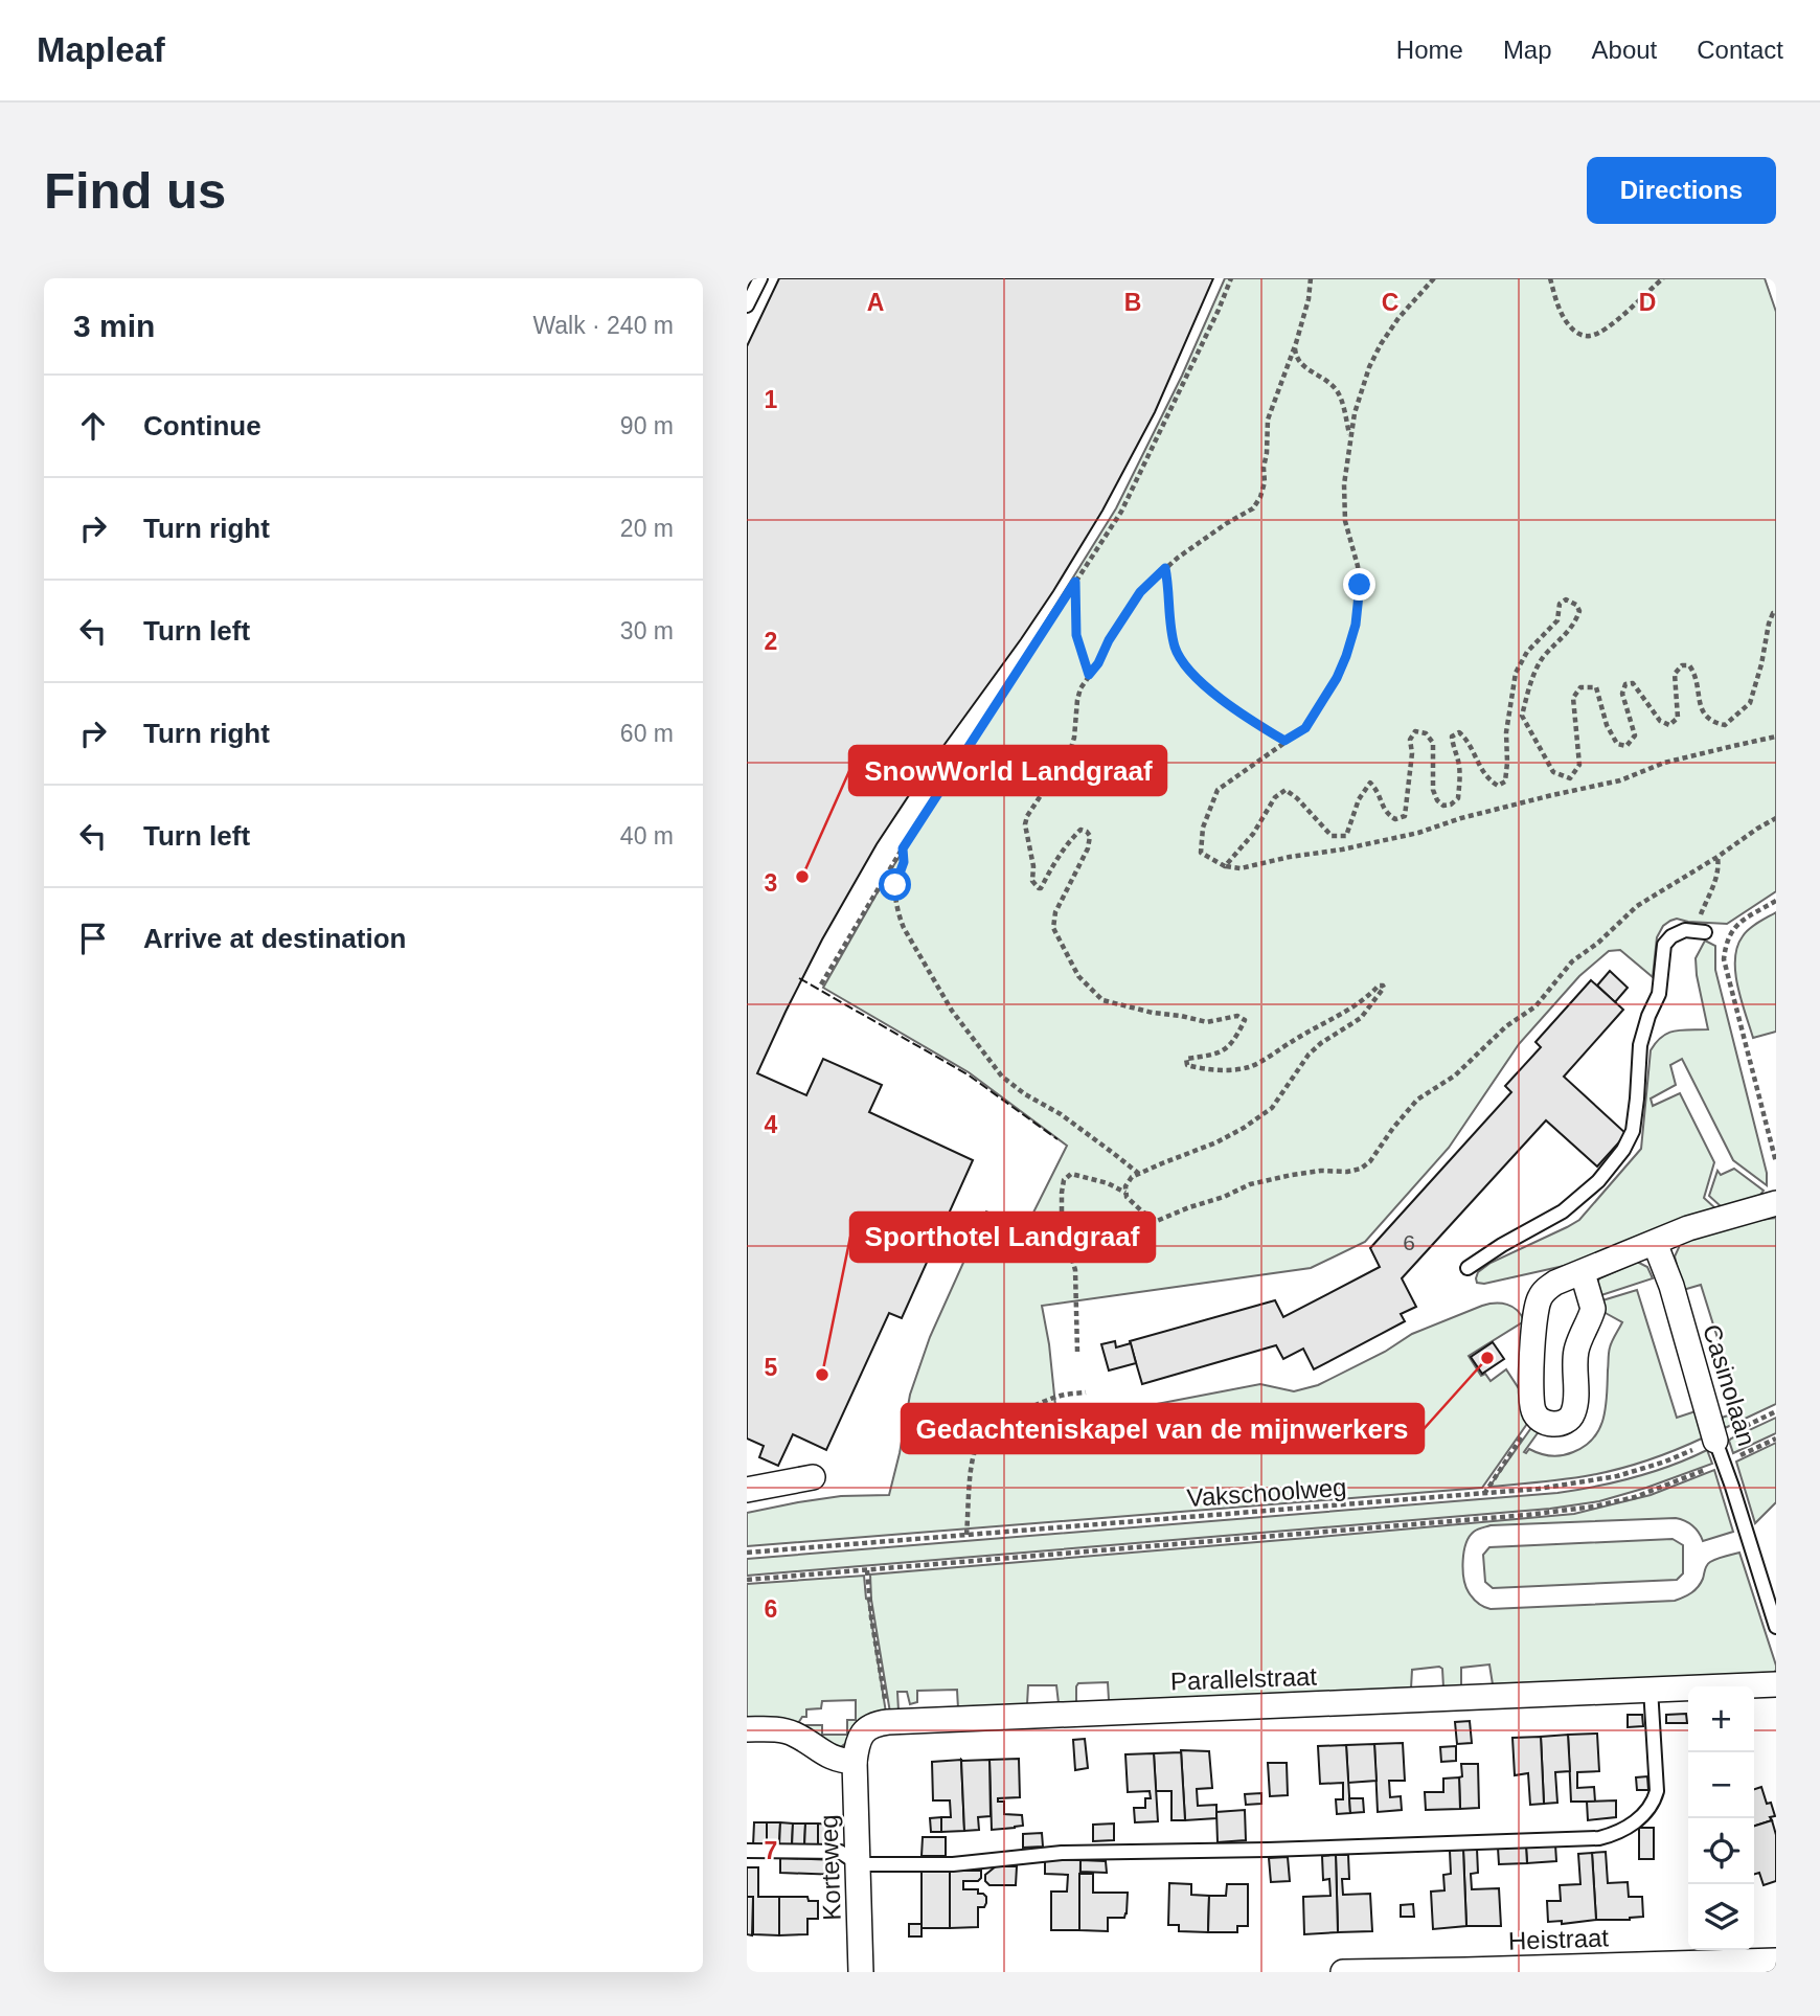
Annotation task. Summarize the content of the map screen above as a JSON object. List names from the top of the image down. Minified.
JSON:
{"streets":{"street":["Casinolaan","Parallelstraat","Korteweg","Heistraat"],"path":["Vakschoolweg"]},"crossings":[["Casinolaan","Vakschoolweg"],["Parallelstraat","Korteweg"]],"places":["SnowWorld Landgraaf","Gedachteniskapel van de mijnwerkers","Sporthotel Landgraaf"],"house_numbers":["6"],"page":{"header":"Mapleaf","nav":["Home","Map","About","Contact"],"buttons":"Directions","title":"Find us","heading":["3 min","Walk · 240 m"],"list":[["Continue","90 m"],["Turn right","20 m"],["Turn left","30 m"],["Turn right","60 m"],["Turn left","40 m"],"Arrive at destination"],"map_buttons":["+","−"]},"grid":{"columns":["A","B","C","D"],"rows":["1","2","3","4","5","6","7"]}}
